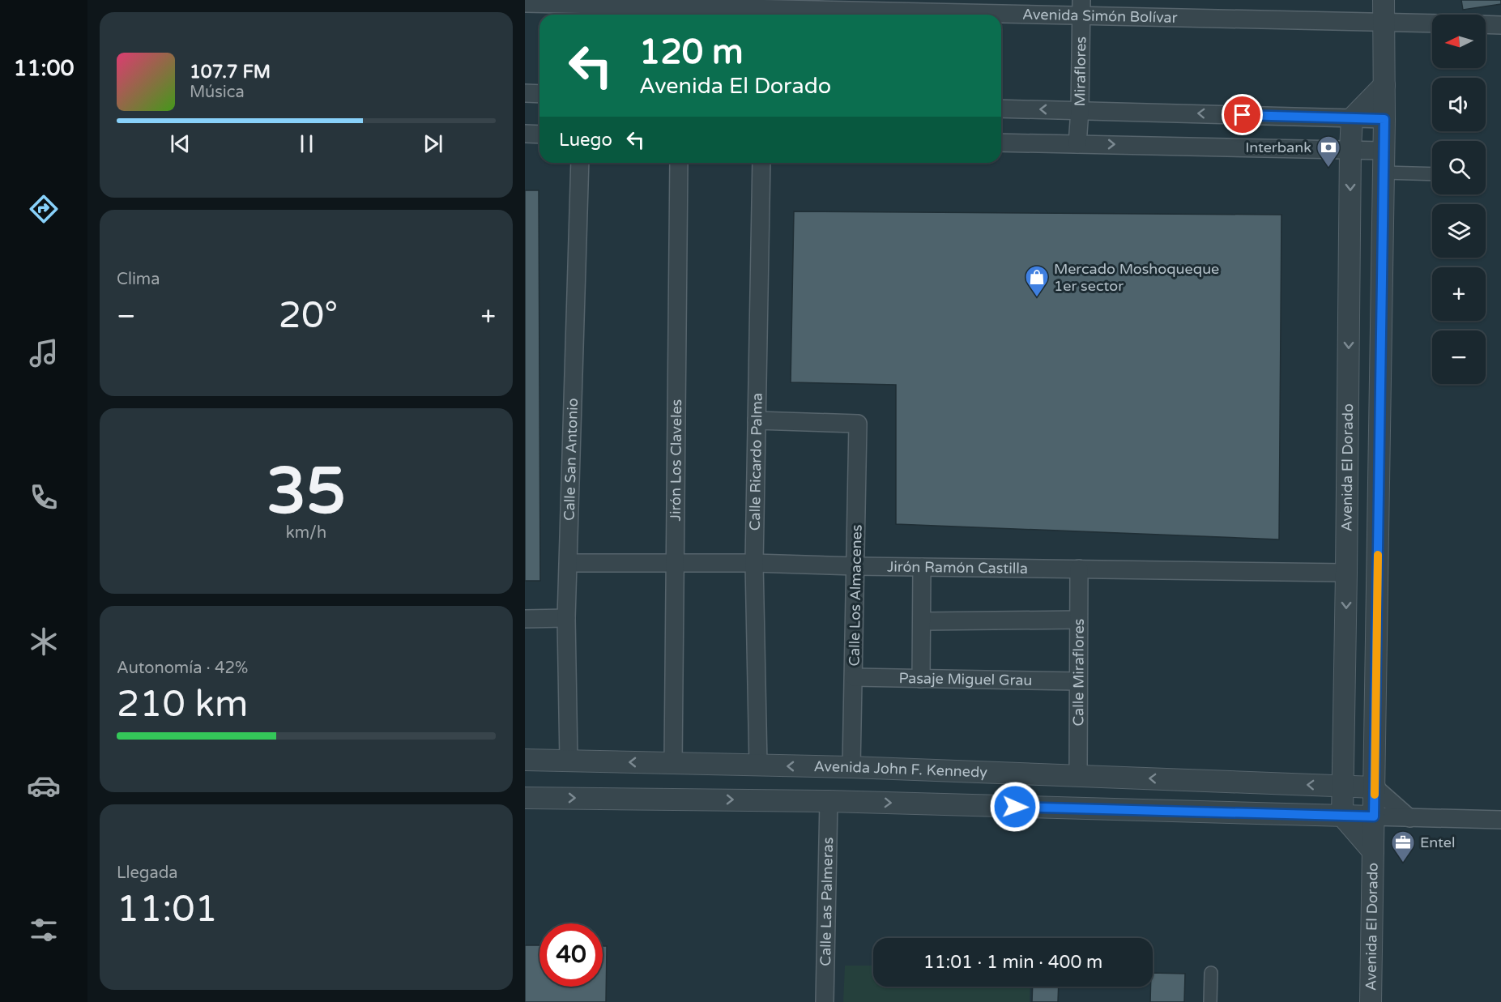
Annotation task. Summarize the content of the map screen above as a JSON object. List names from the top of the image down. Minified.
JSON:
{"streets":{"street":["Avenida Simón Bolívar","Miraflores","Calle San Antonio","Jirón Los Claveles","Calle Ricardo Palma","Avenida El Dorado","Jirón Ramón Castilla","Calle Los Almacenes","Calle Miraflores","Pasaje Miguel Grau","Avenida John F. Kennedy","Calle Las Palmeras"]},"crossings":[["Avenida Simón Bolívar","Miraflores"],["Avenida Simón Bolívar","Avenida El Dorado"],["Calle San Antonio","Jirón Ramón Castilla"],["Calle San Antonio","Avenida John F. Kennedy"],["Jirón Los Claveles","Jirón Ramón Castilla"],["Jirón Los Claveles","Avenida John F. Kennedy"],["Calle Ricardo Palma","Jirón Ramón Castilla"],["Calle Ricardo Palma","Calle Los Almacenes"],["Calle Ricardo Palma","Avenida John F. Kennedy"],["Avenida El Dorado","Jirón Ramón Castilla"],["Avenida El Dorado","Avenida John F. Kennedy"],["Jirón Ramón Castilla","Calle Los Almacenes"],["Jirón Ramón Castilla","Calle Miraflores"],["Calle Los Almacenes","Pasaje Miguel Grau"],["Calle Los Almacenes","Avenida John F. Kennedy"],["Calle Miraflores","Pasaje Miguel Grau"],["Calle Miraflores","Avenida John F. Kennedy"]],"places":{"bank":["Interbank"],"shop":["Mercado Moshoqueque 1er sector"],"office":["Entel"]},"north":"left","page":{"tabs":"11:00","map_buttons":["+","−"],"turn":["120 m","Avenida El Dorado"],"song":["107.7 FM","Música"],"then":"Luego","tile":["Clima",["35","km/h"],["Autonomía · 42%","210 km"],["Llegada","11:01"]],"heat":["−","20°","+"],"limit":"40","trip":"11:01 · 1 min · 400 m"}}
